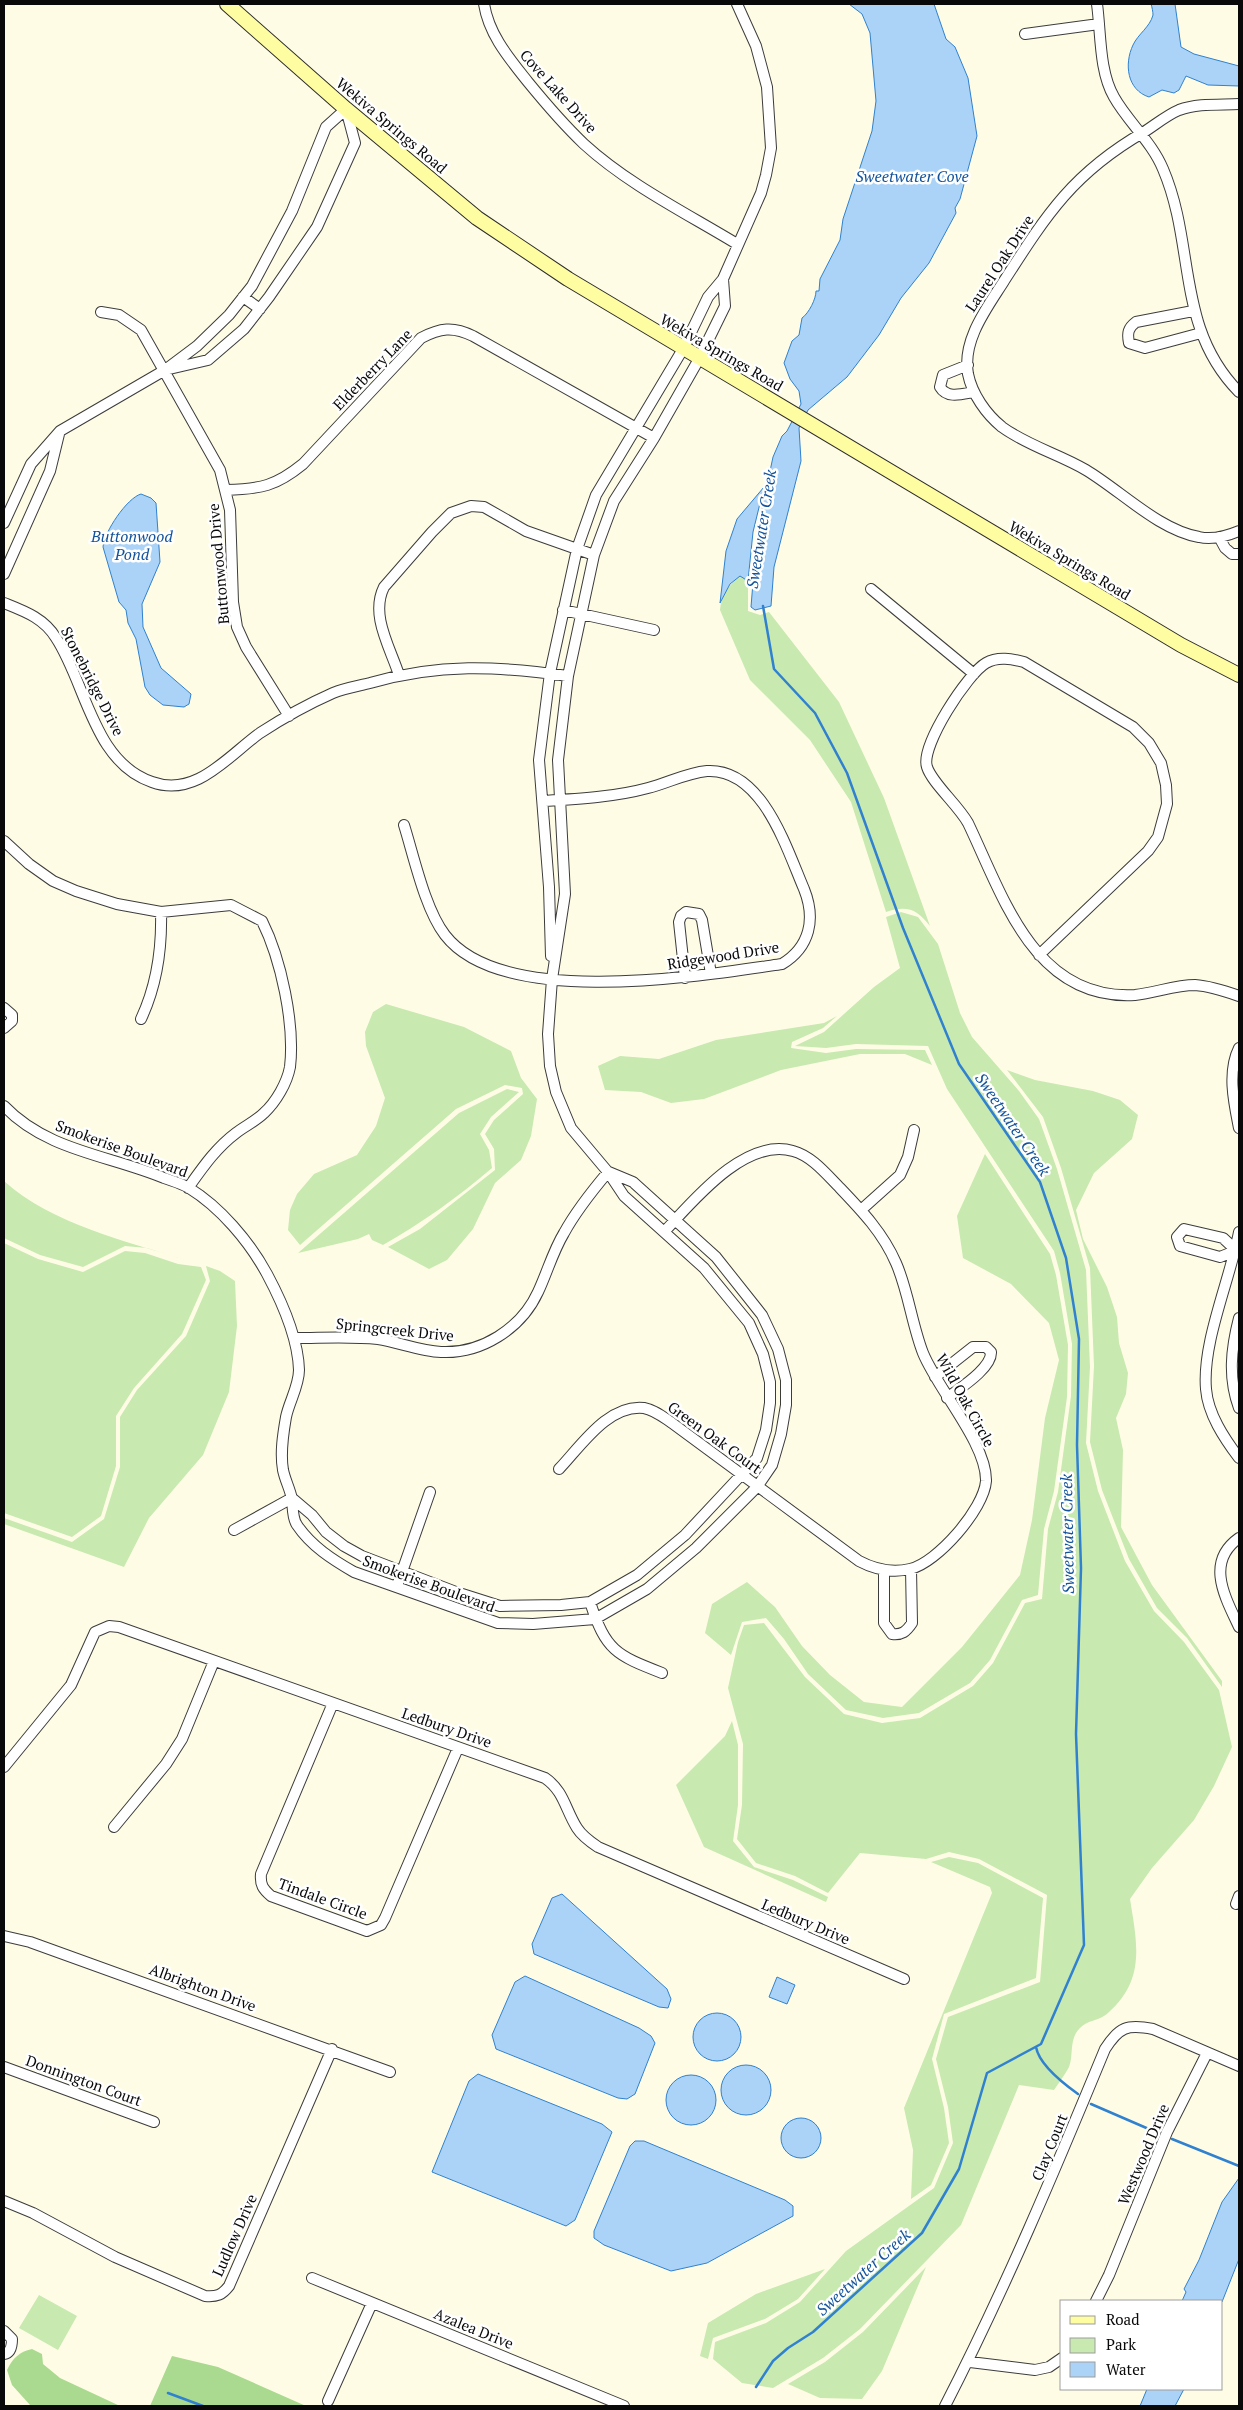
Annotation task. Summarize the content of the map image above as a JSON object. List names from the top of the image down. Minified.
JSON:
{"streets":{"main road":["Wekiva Springs Road"],"street":["Cove Lake Drive","Laurel Oak Drive","Elderberry Lane","Buttonwood Drive","Stonebridge Drive","Ridgewood Drive","Smokerise Boulevard","Springcreek Drive","Wild Oak Circle","Green Oak Court","Ledbury Drive","Tindale Circle","Albrighton Drive","Donnington Court","Clay Court","Westwood Drive","Ludlow Drive","Azalea Drive"]},"crossings":[["Elderberry Lane","Buttonwood Drive"],["Buttonwood Drive","Stonebridge Drive"],["Ridgewood Drive","Smokerise Boulevard"],["Smokerise Boulevard","Springcreek Drive"],["Smokerise Boulevard","Wild Oak Circle"],["Smokerise Boulevard","Green Oak Court"],["Wild Oak Circle","Green Oak Court"],["Ledbury Drive","Tindale Circle"],["Albrighton Drive","Ludlow Drive"],["Clay Court","Westwood Drive"]],"water":["Sweetwater Cove","Sweetwater Creek","Buttonwood Pond"],"legend":["Road","Park","Water"]}
